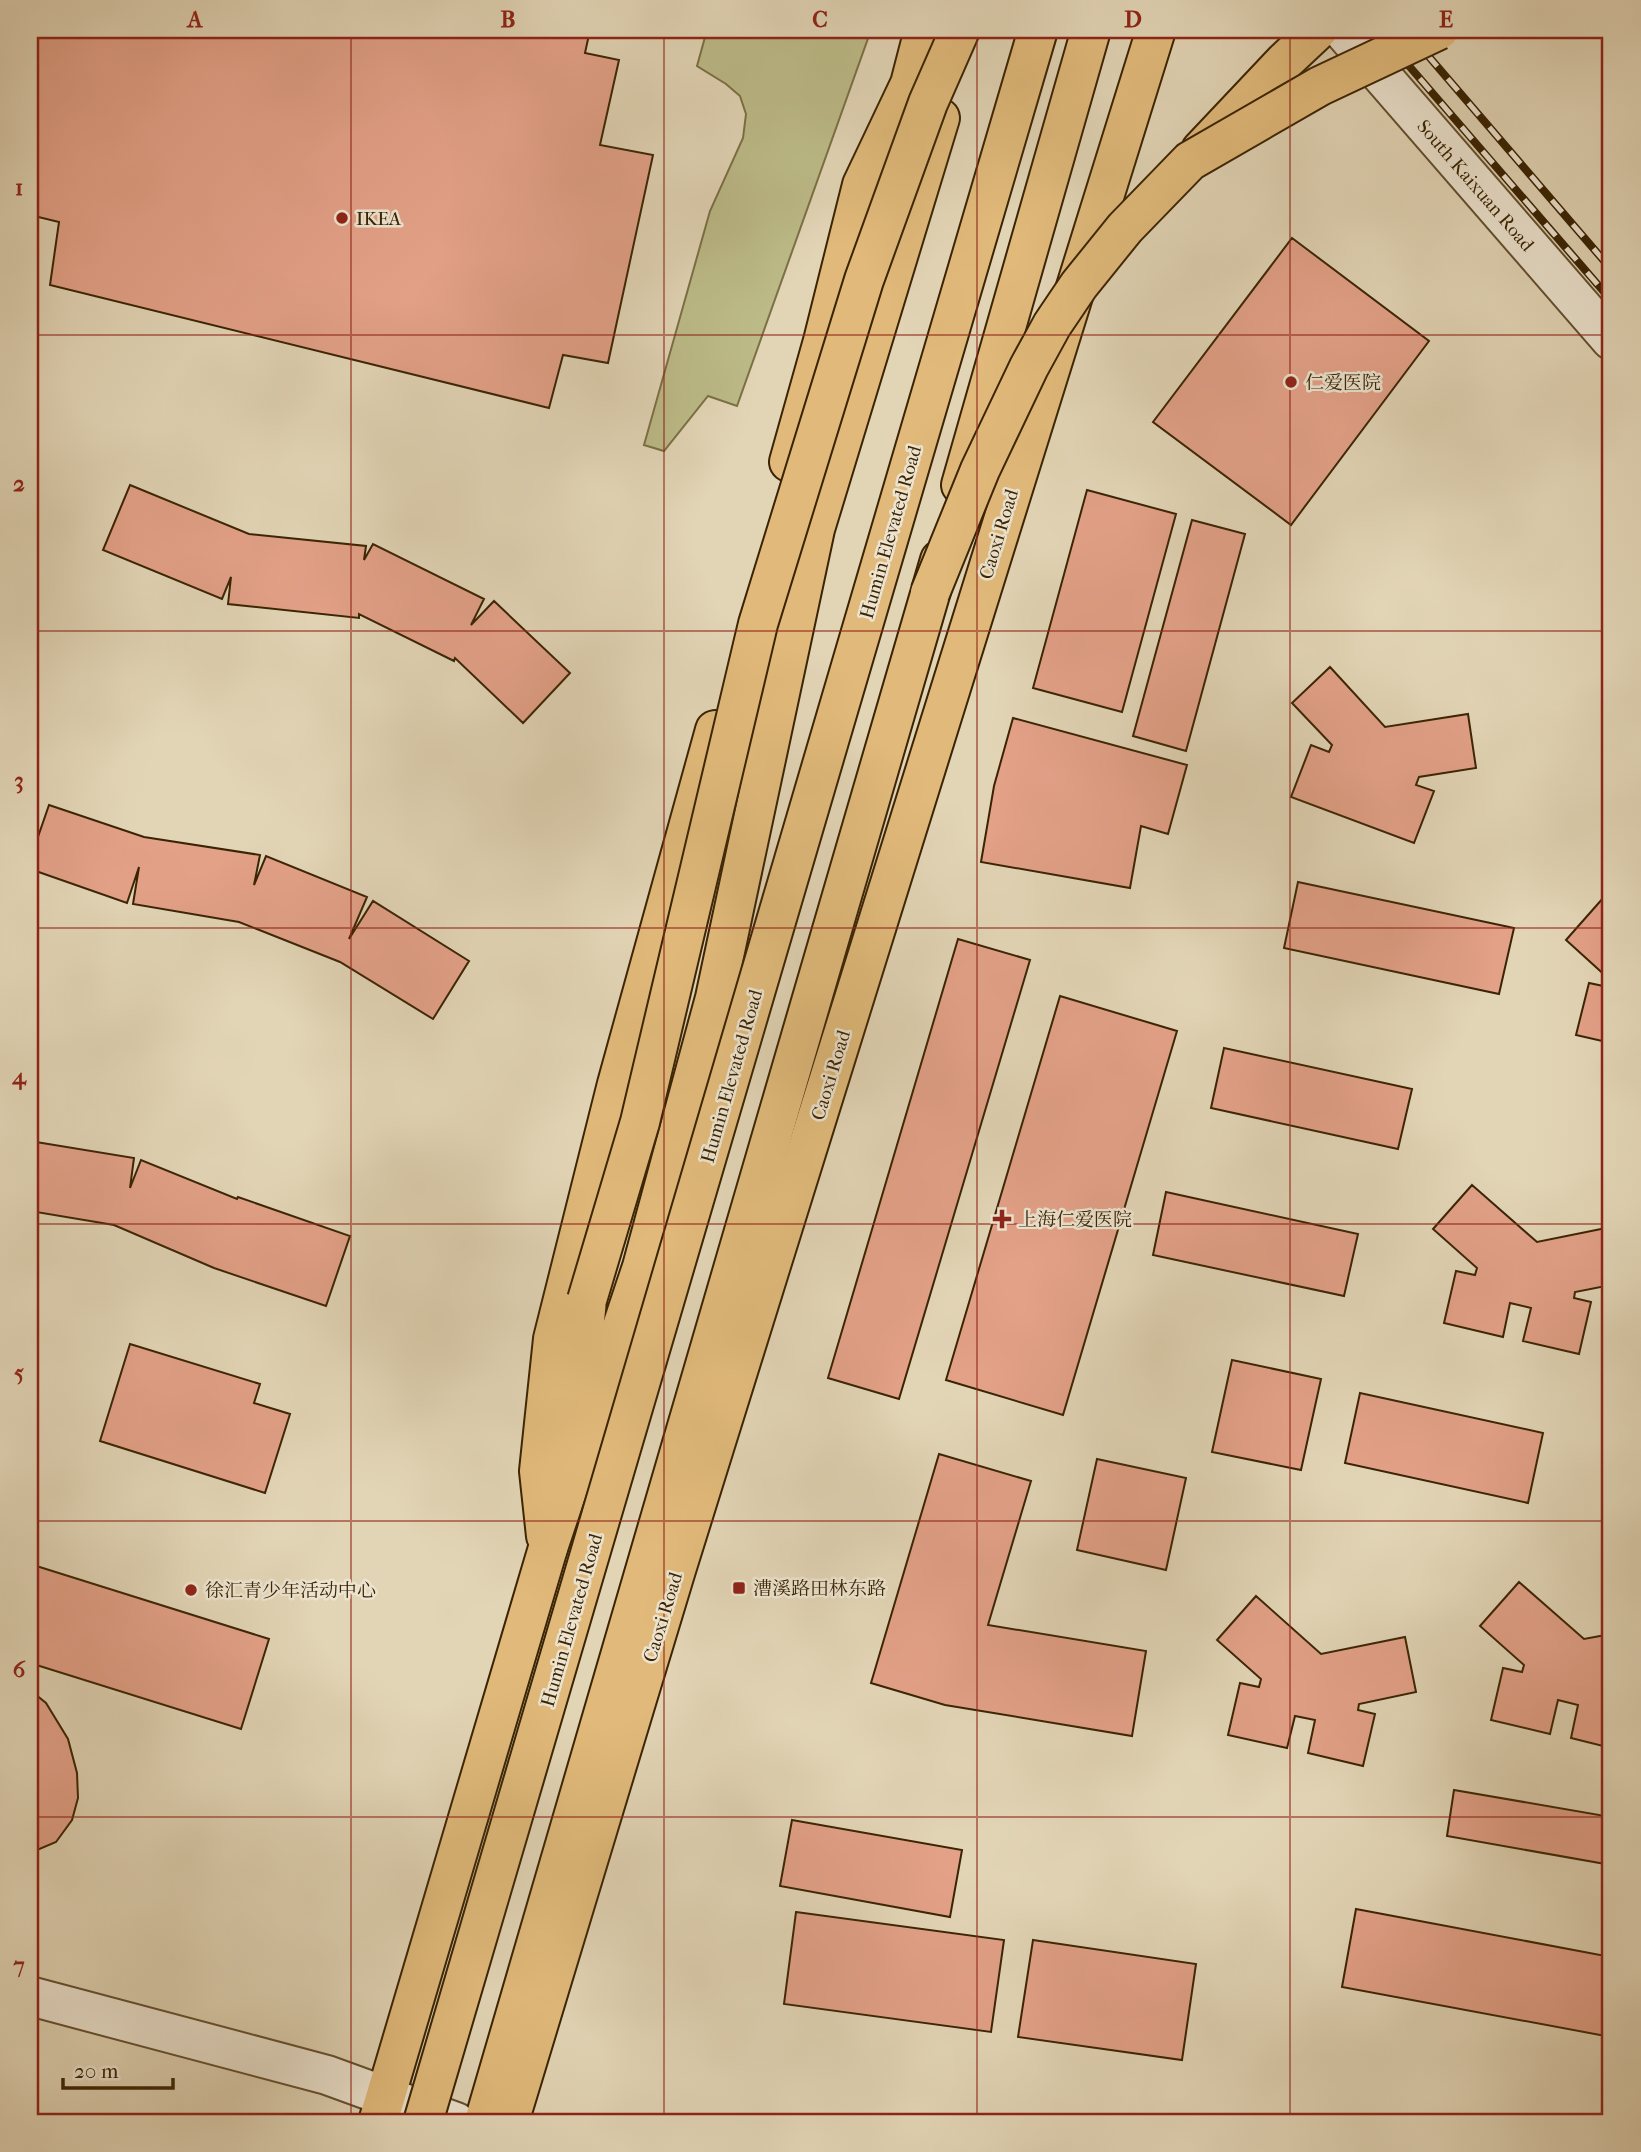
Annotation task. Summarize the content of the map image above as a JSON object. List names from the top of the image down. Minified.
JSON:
{"streets":{"main road":["Humin Elevated Road","Caoxi Road"],"street":["South Kaixuan Road"]},"places":{"other":["IKEA","仁爱医院","徐汇青少年活动中心"],"health":["上海仁爱医院"],"transit":["漕溪路田林东路"]},"scale_bar":"20 m","grid":{"columns":["A","B","C","D","E"],"rows":["1","2","3","4","5","6","7"]}}
